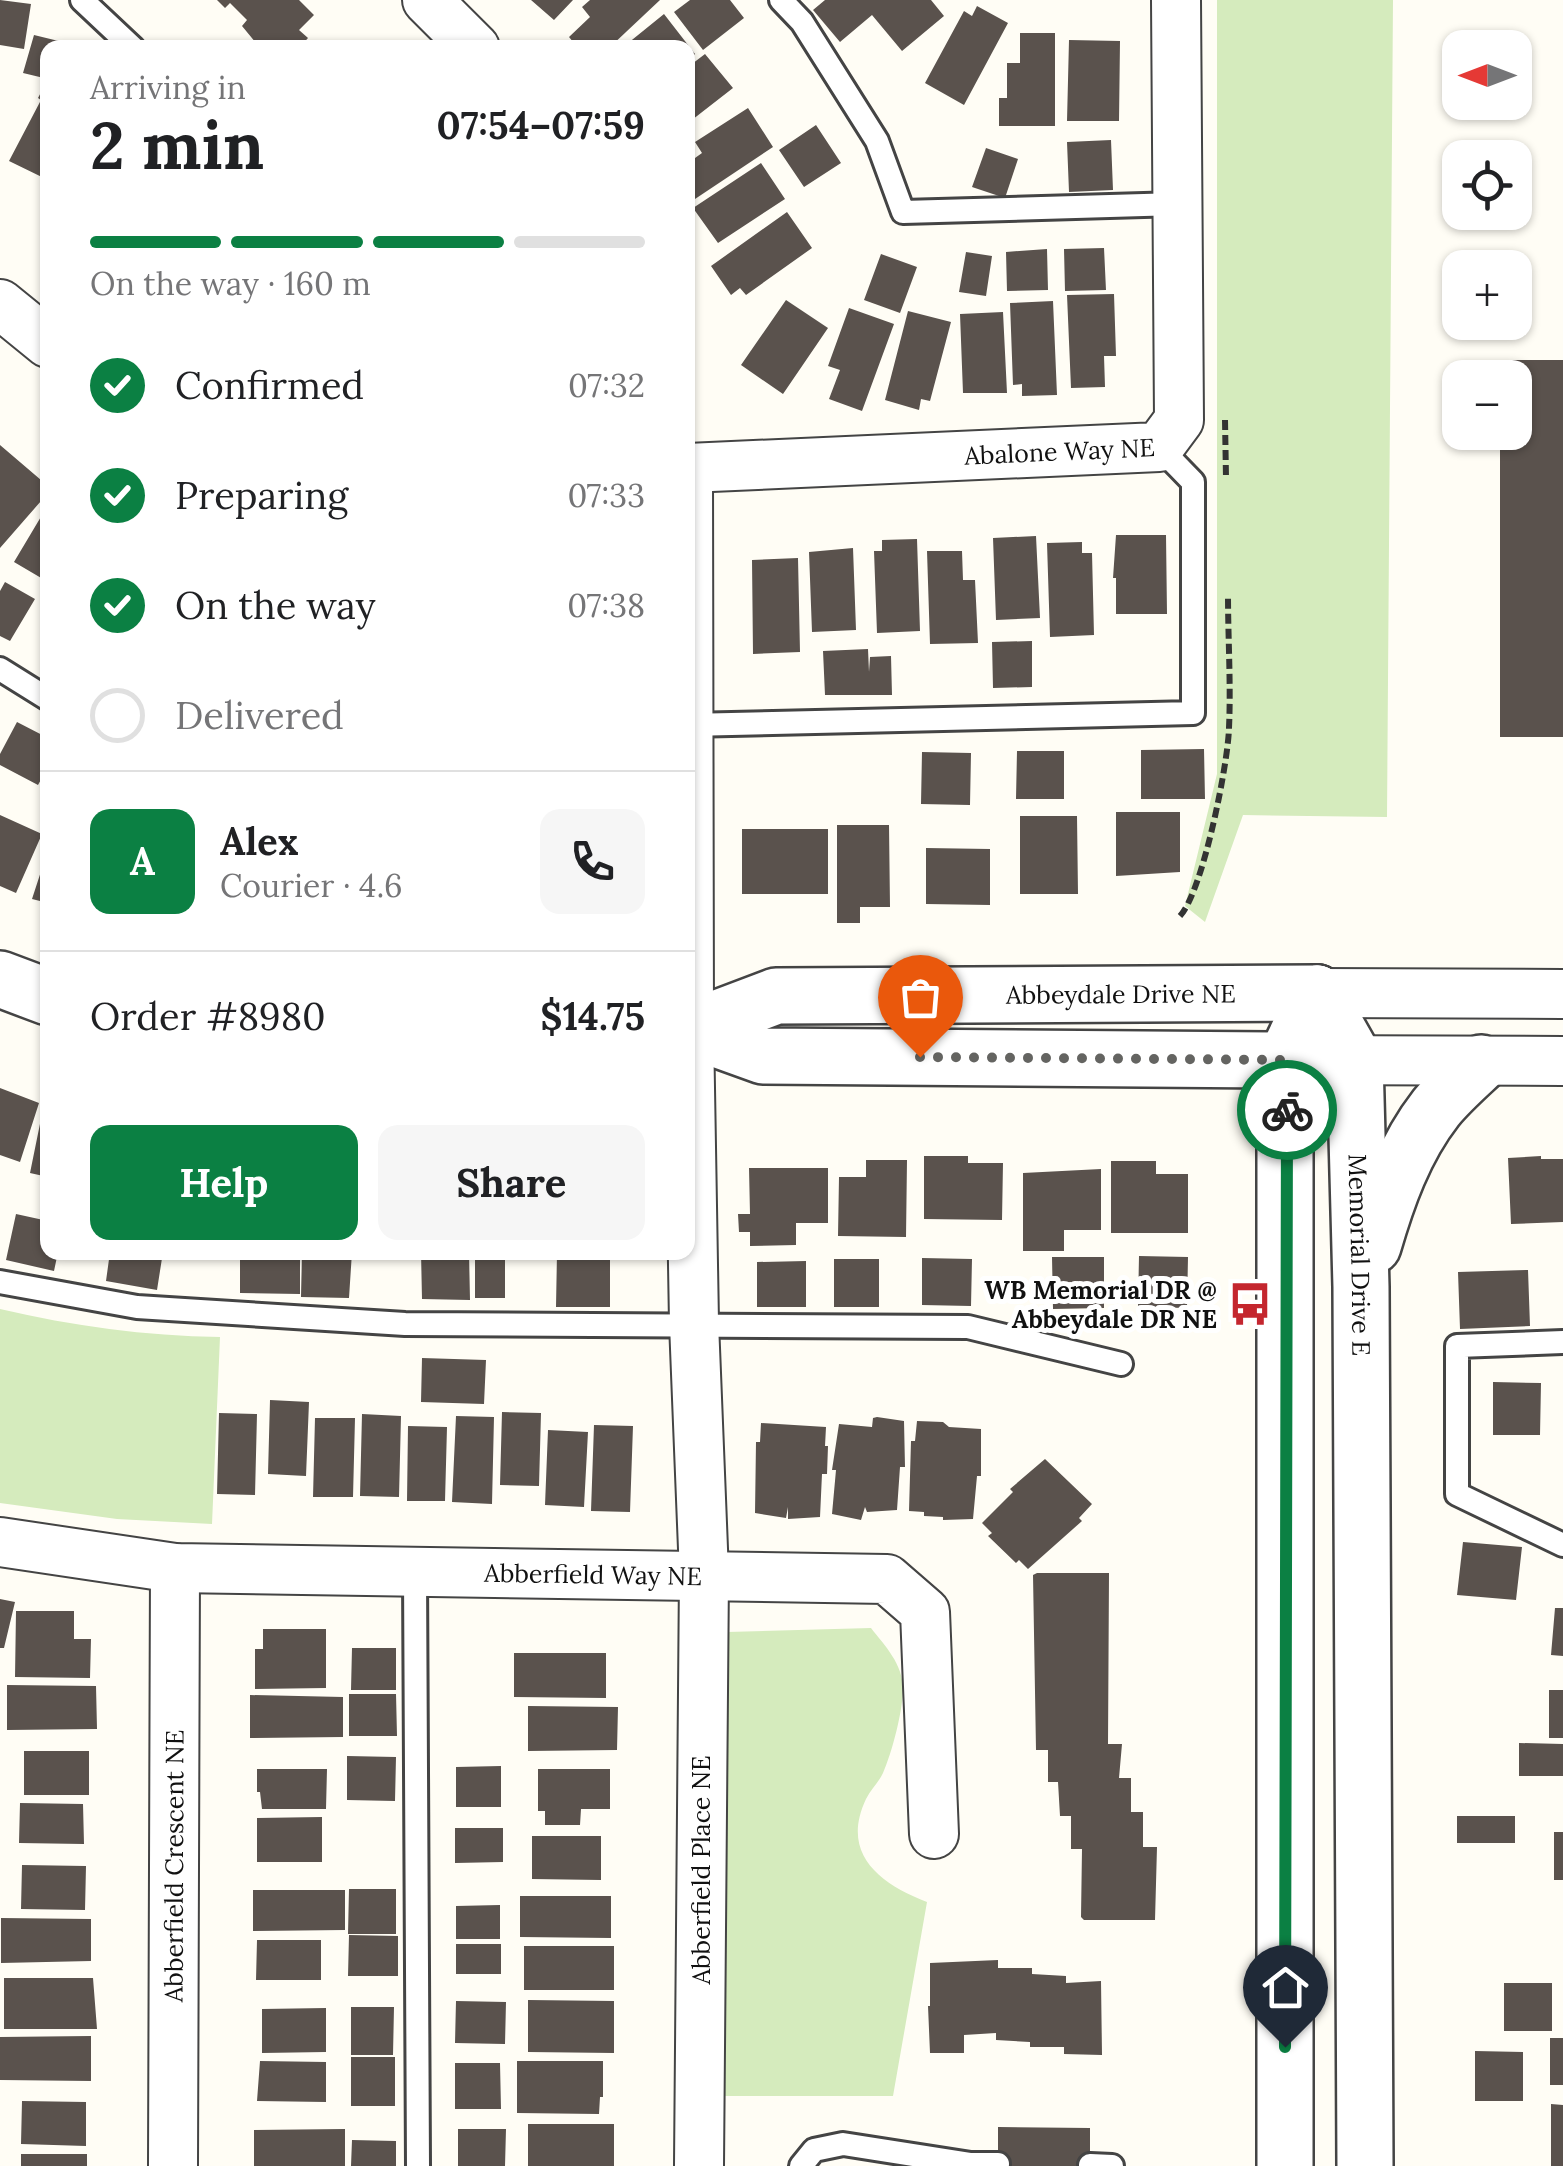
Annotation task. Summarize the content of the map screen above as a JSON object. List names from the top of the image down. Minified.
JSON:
{"streets":{"street":["Abalone Way NE","Abbeydale Drive NE","Memorial Drive E","Abberfield Way NE","Abberfield Crescent NE","Abberfield Place NE"]},"crossings":[["Abbeydale Drive NE","Memorial Drive E"],["Abberfield Way NE","Abberfield Crescent NE"],["Abberfield Way NE","Abberfield Place NE"]],"places":{"bus stop":["WB Memorial DR @ Abbeydale DR NE"]},"north":"left","page":{"map_buttons":["+","−"],"heading":["2 min","Arriving in","07:54–07:59"],"panel":["Alex","Courier · 4.6","Order #8980","$14.75"],"bar":"On the way · 160 m","list":[["Confirmed","07:32"],["Preparing","07:33"],["On the way","07:38"],"Delivered"],"round":"A","buttons":["Help","Share"]}}
